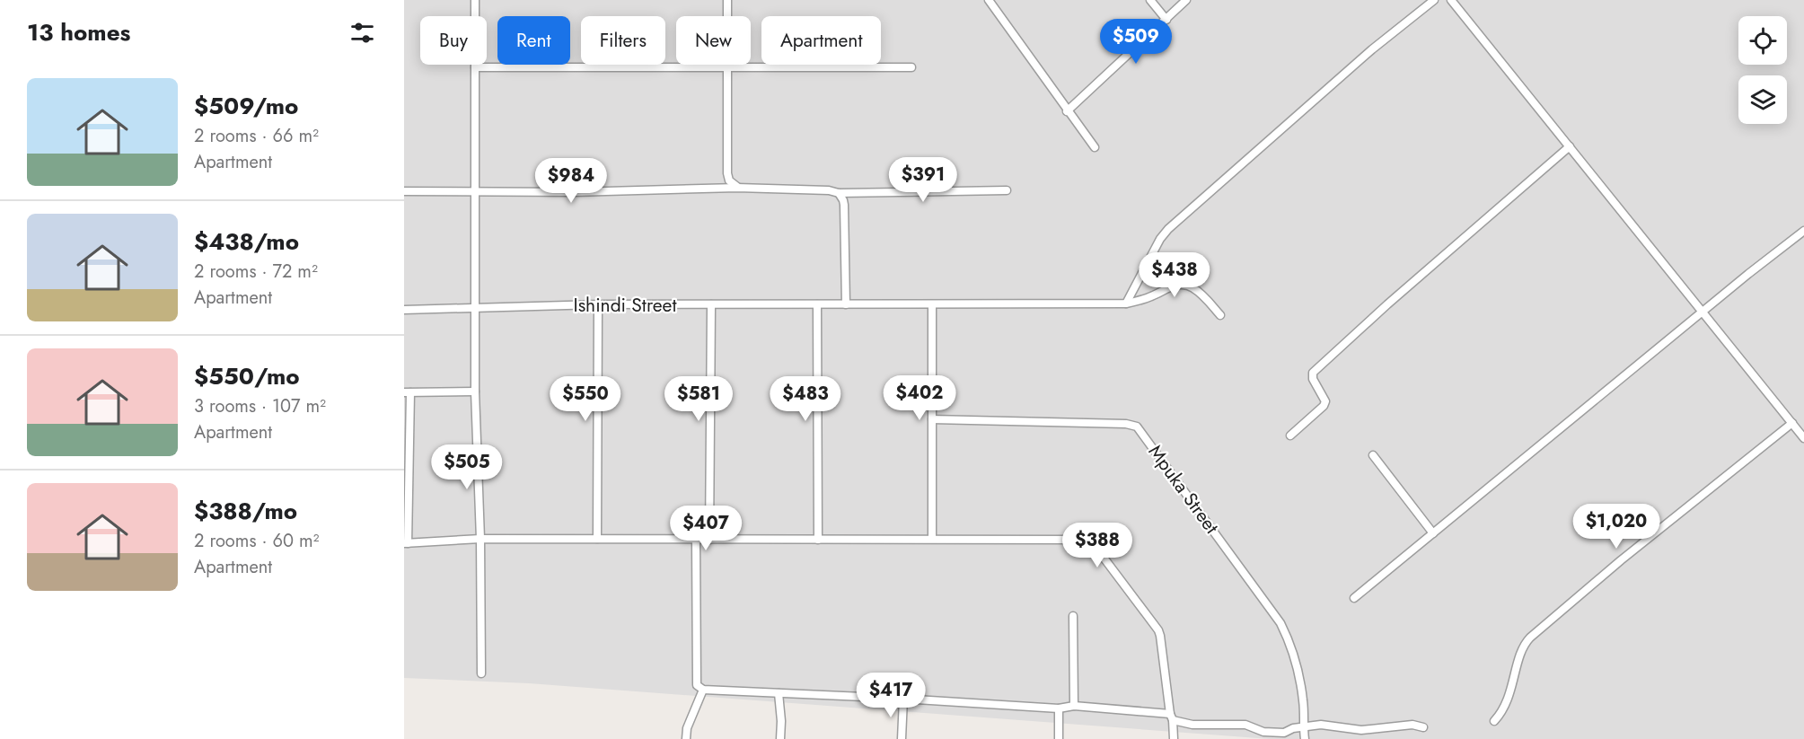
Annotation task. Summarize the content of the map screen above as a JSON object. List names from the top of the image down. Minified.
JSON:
{"streets":{"street":["Ishindi Street","Mpuka Street"]},"page":{"heading":"13 homes","chip":["Buy","Rent","Filters","New","Apartment"],"price":["$509","$391","$984","$438","$402","$550","$581","$483","$505","$1,020","$407","$388","$417"],"list":[{"name":"$509/mo","note":"2 rooms · 66 m² · Apartment"},{"name":"$438/mo","note":"2 rooms · 72 m² · Apartment"},{"name":"$550/mo","note":"3 rooms · 107 m² · Apartment"},{"name":"$388/mo","note":"2 rooms · 60 m² · Apartment"}]}}
